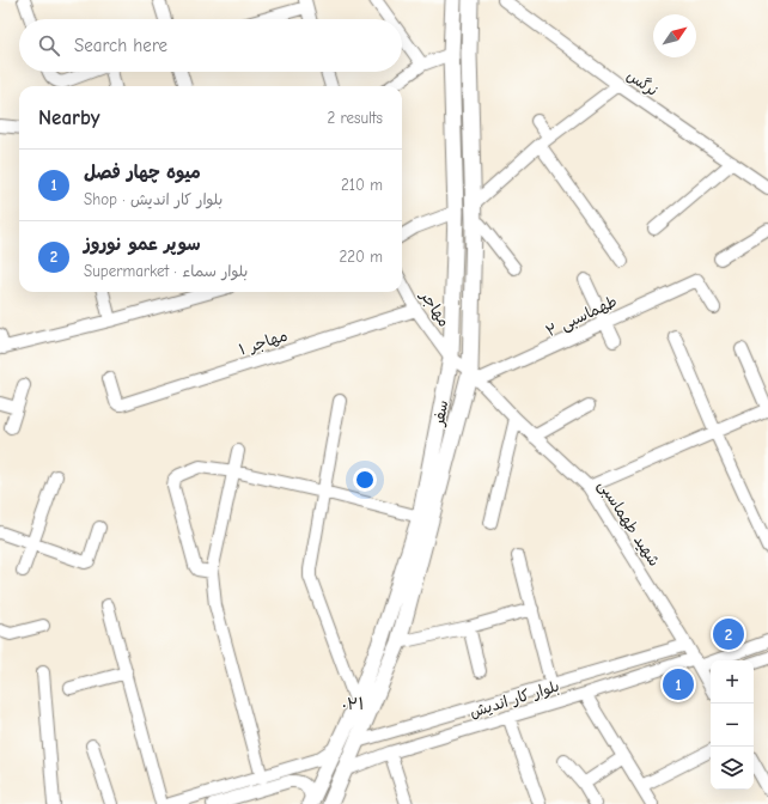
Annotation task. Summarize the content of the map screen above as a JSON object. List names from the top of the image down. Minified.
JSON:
{"streets":{"main road":["سفر"],"street":["نرگس","مهاجر","۲ طهماسبی","۱ مهاجر","شهید طهماسبی","بلوار کار اندیش"]},"crossings":[["مهاجر","۲ طهماسبی"],["مهاجر","۱ مهاجر"],["مهاجر","سفر"],["مهاجر","شهید طهماسبی"],["۲ طهماسبی","سفر"],["۲ طهماسبی","شهید طهماسبی"],["سفر","شهید طهماسبی"],["سفر","بلوار کار اندیش"],["شهید طهماسبی","بلوار کار اندیش"]],"districts":["۰۲۱"],"north":"top right","page":{"search":"Search here","heading":["Nearby","2 results"],"list":[{"mark":"1","name":"میوه چهار فصل","note":"Shop · بلوار کار اندیش","value":"210 m"},{"mark":"2","name":"سوپر عمو نوروز","note":"Supermarket · بلوار سماء","value":"220 m"}],"pins":["2","1"],"map_buttons":["+","−"]}}
